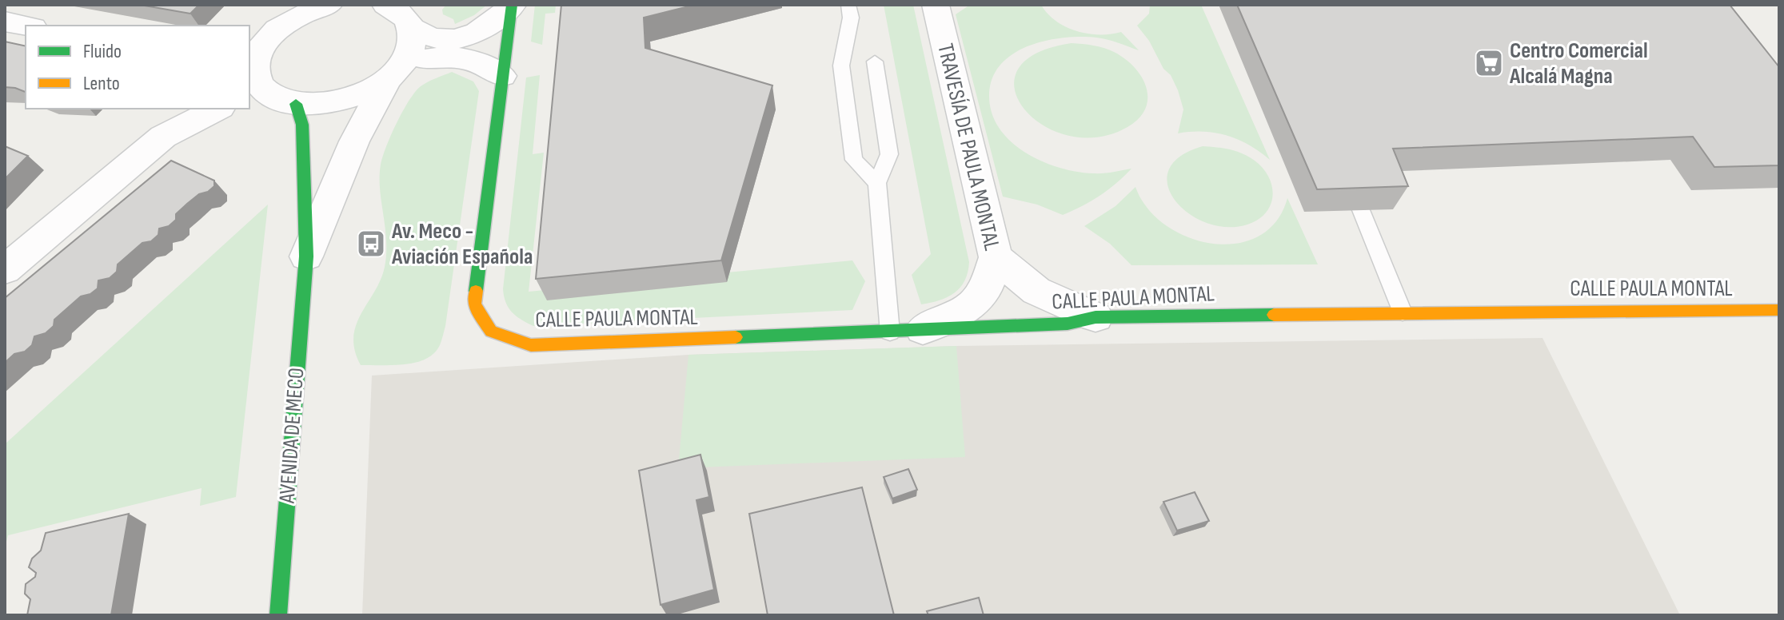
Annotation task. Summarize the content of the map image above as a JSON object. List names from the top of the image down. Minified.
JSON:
{"streets":{"street":["TRAVESÍA DE PAULA MONTAL","CALLE PAULA MONTAL","AVENIDA DE MECO"]},"crossings":[["TRAVESÍA DE PAULA MONTAL","CALLE PAULA MONTAL"]],"places":{"supermarket":["Centro Comercial Alcalá Magna"],"bus stop":["Av. Meco - Aviación Española"]},"legend":["Fluido","Lento"]}
